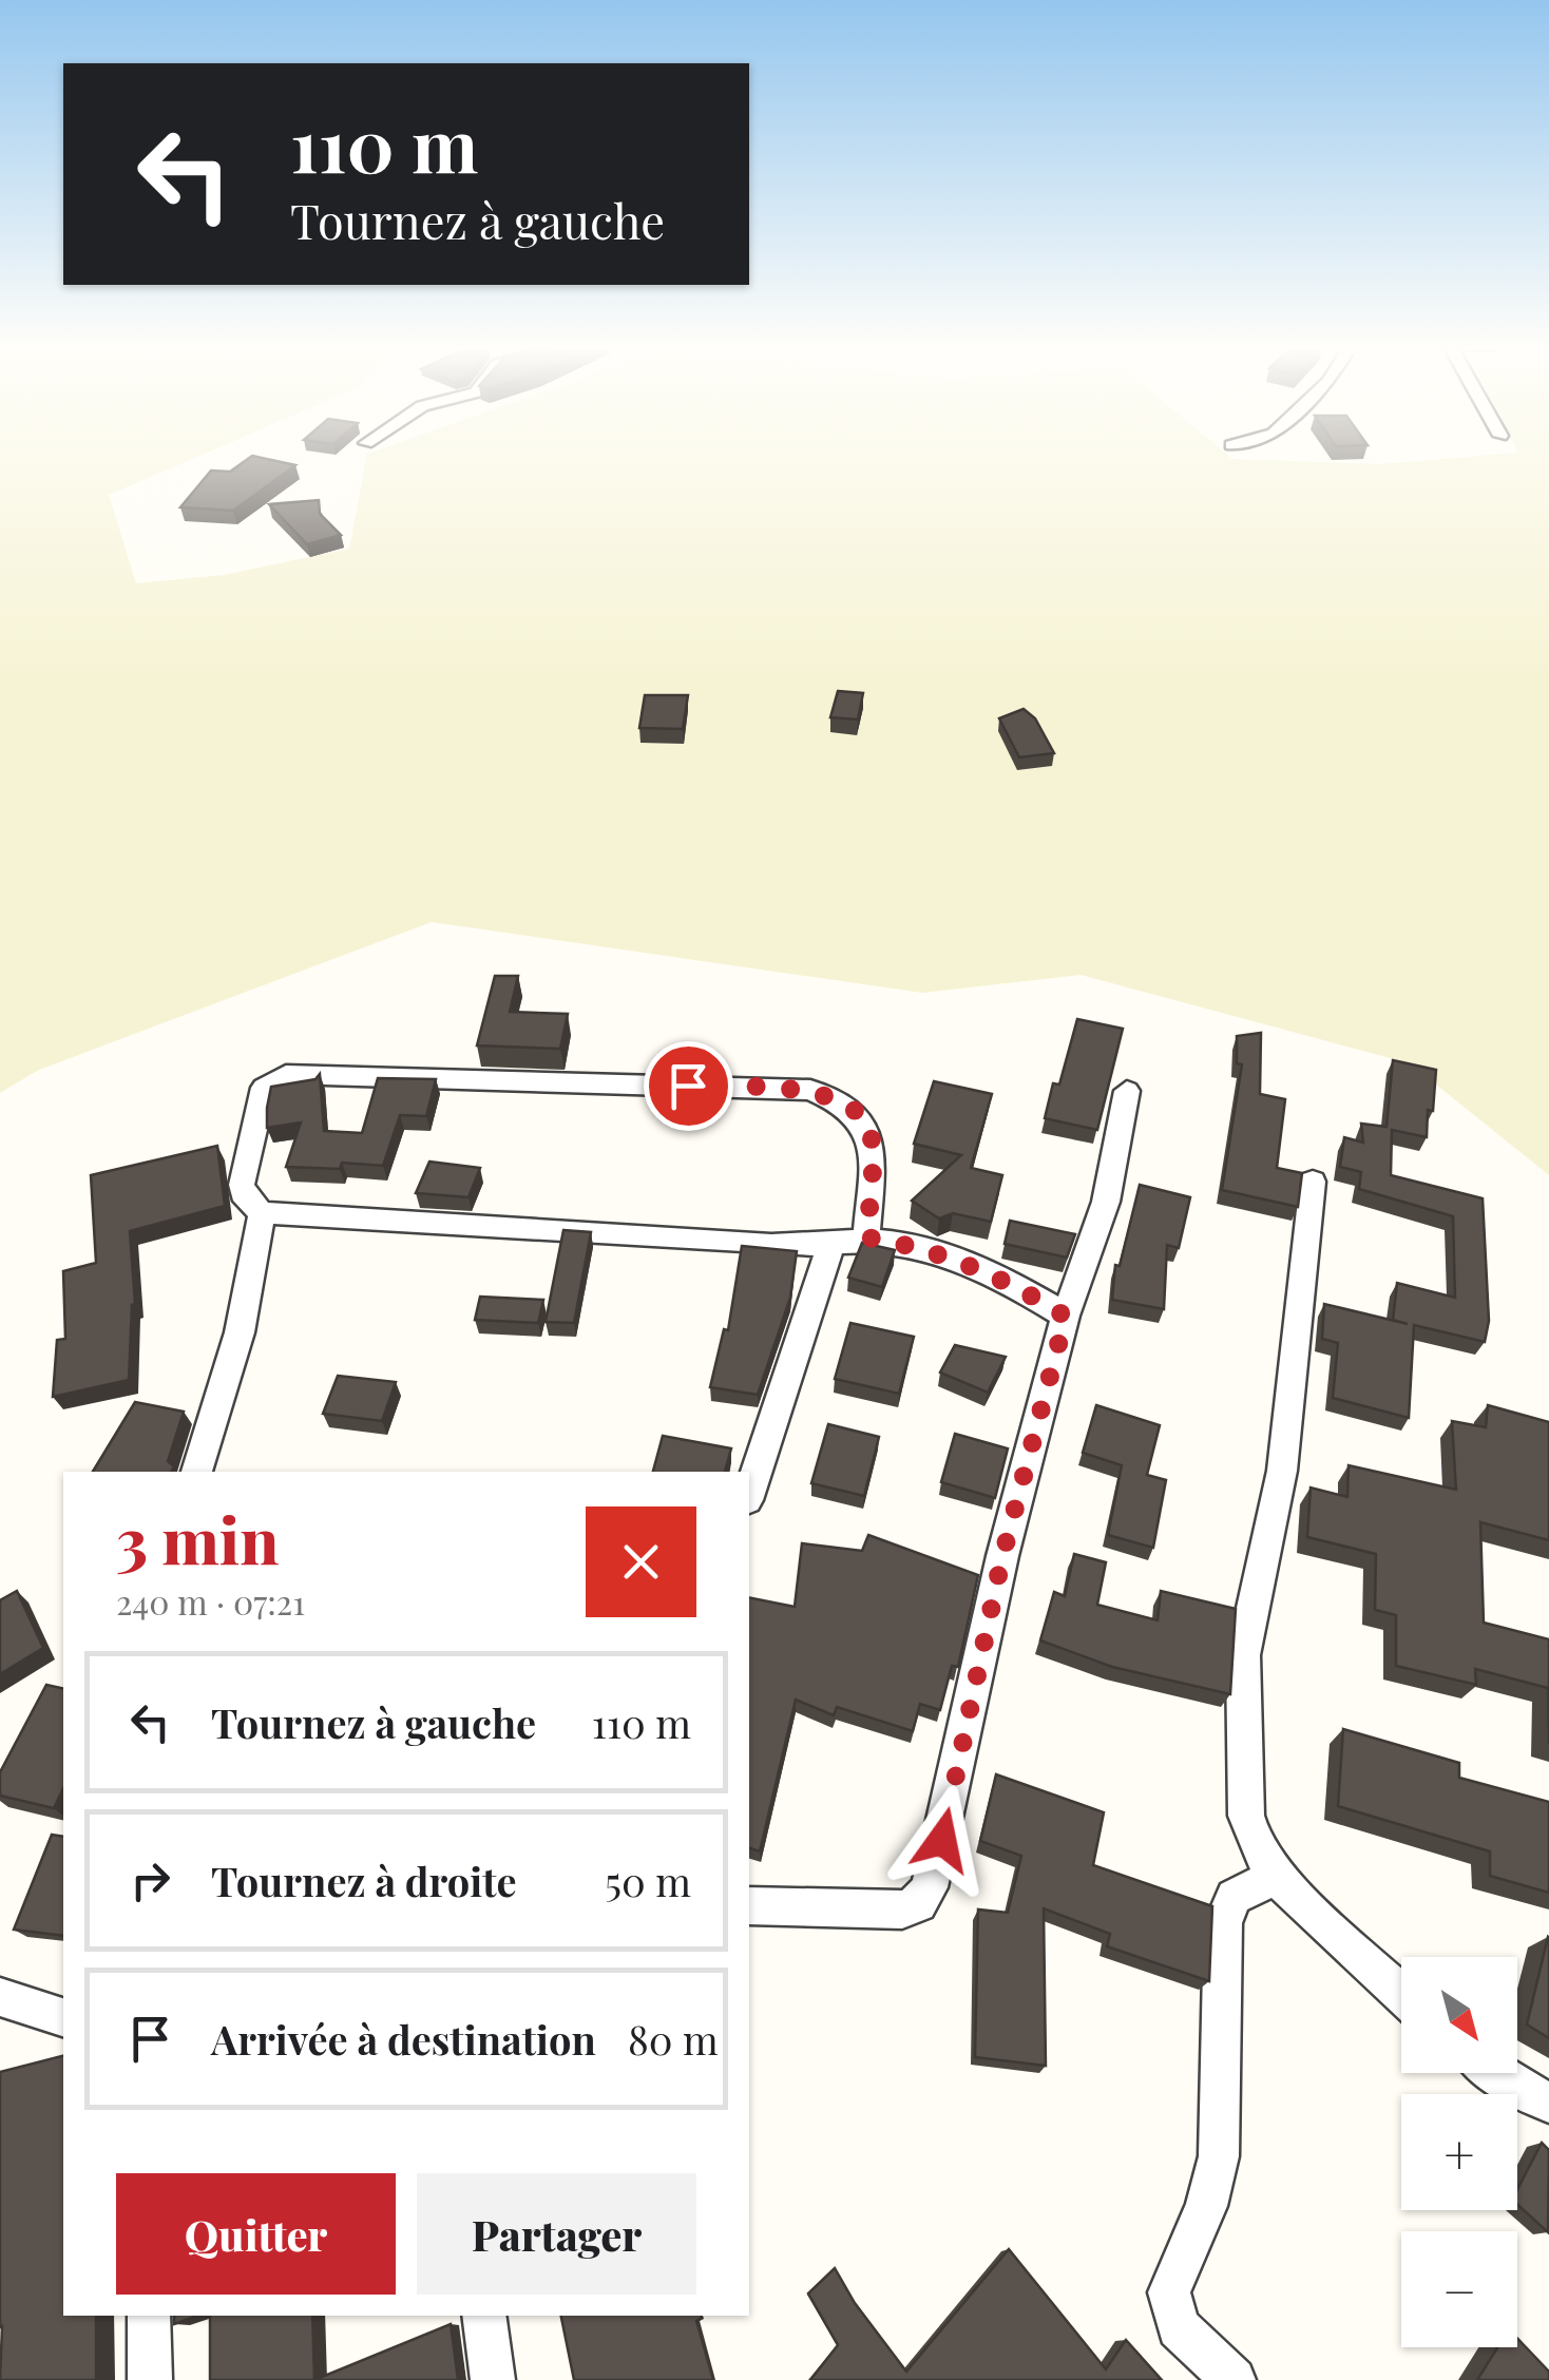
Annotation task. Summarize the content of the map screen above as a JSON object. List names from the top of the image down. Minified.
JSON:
{"north":"bottom right","page":{"turn":["110 m","Tournez à gauche"],"heading":["3 min","240 m · 07:21"],"list":[{"name":"Tournez à gauche","value":"110 m"},{"name":"Tournez à droite","value":"50 m"},{"name":"Arrivée à destination","value":"80 m"}],"map_buttons":["+","−"],"buttons":["Quitter","Partager"]}}
